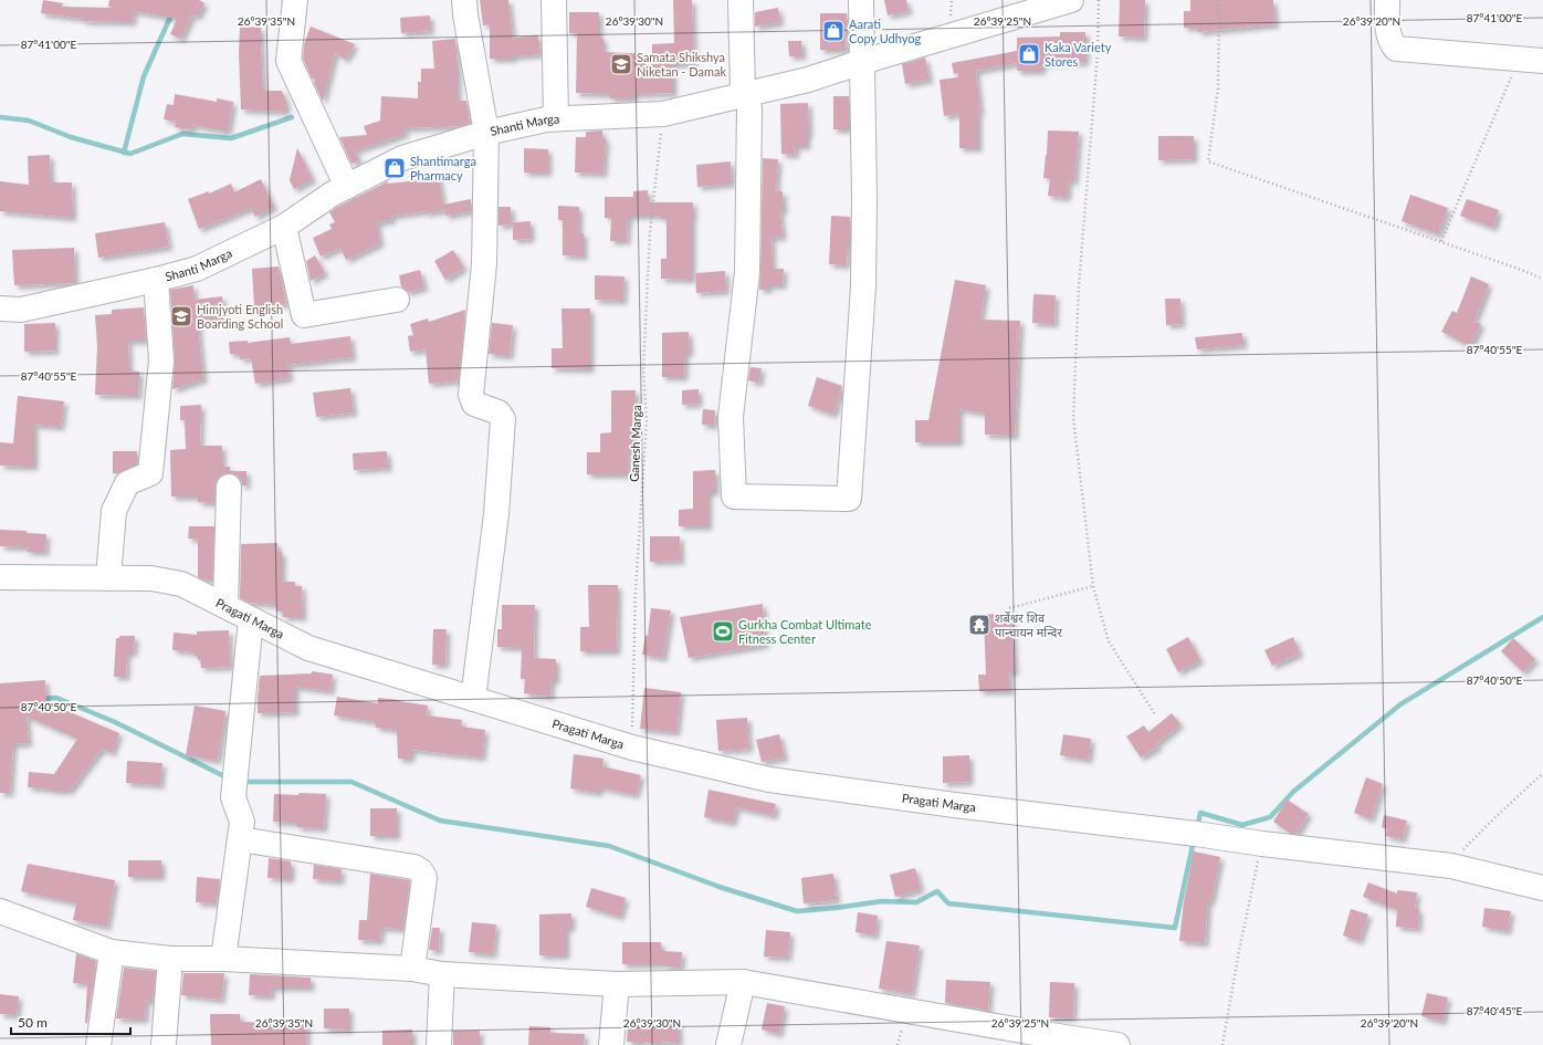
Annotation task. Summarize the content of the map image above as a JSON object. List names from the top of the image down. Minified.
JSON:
{"streets":{"street":["Shanti Marga","Pragati Marga"],"path":["Ganesh Marga"]},"crossings":[["Shanti Marga","Ganesh Marga"],["Ganesh Marga","Pragati Marga"]],"places":{"shop":["Aarati Copy Udhyog","Kaka Variety Stores","Shantimarga Pharmacy"],"school or university":["Samata Shikshya Niketan - Damak","Himjyoti English Boarding School"],"temple":["शर्बेश्वर शिव पान्चायन मन्दिर"],"sports":["Gurkha Combat Ultimate Fitness Center"]},"scale_bar":"50 m","coordinates":["87°41'00\"E","26°39'35\"N","26°39'30\"N","26°39'25\"N","26°39'20\"N","87°40'55\"E","87°40'50\"E","87°40'45\"E"]}
